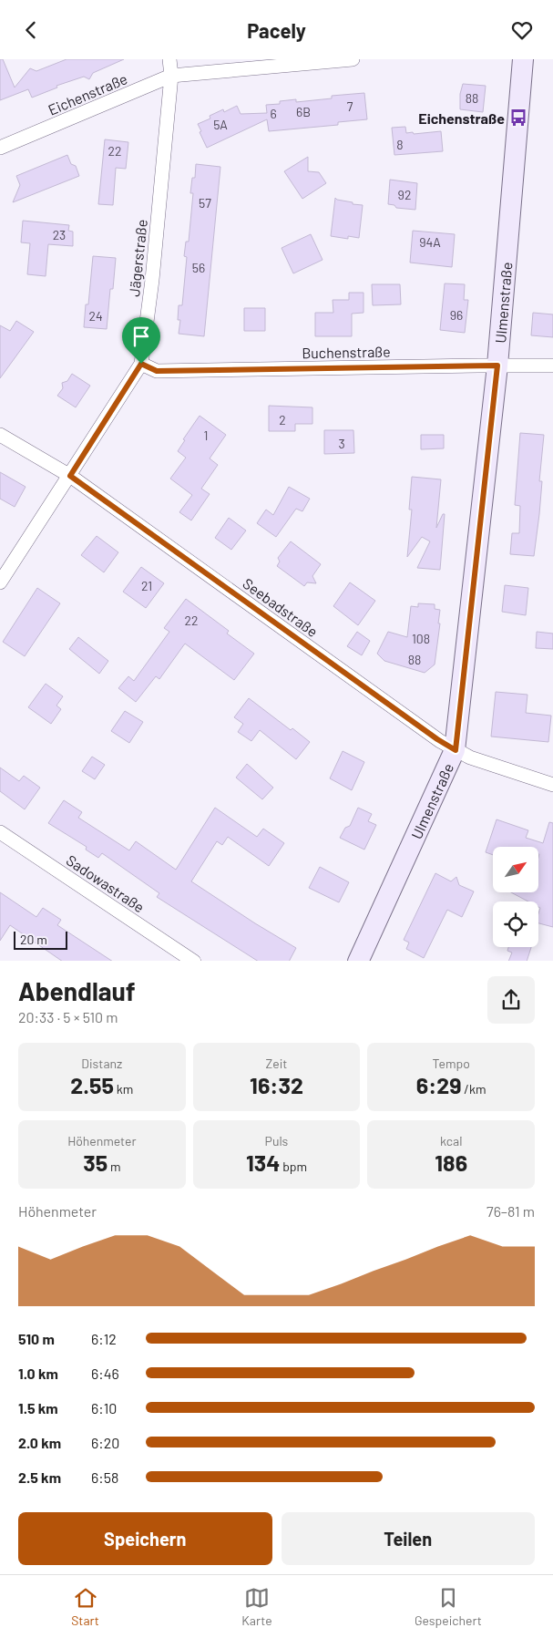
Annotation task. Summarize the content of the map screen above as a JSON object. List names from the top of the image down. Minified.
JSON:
{"streets":{"street":["Eichenstraße","Jägerstraße","Ulmenstraße","Buchenstraße","Seebadstraße","Sadowastraße"]},"crossings":[["Eichenstraße","Jägerstraße"],["Jägerstraße","Buchenstraße"],["Jägerstraße","Seebadstraße"],["Ulmenstraße","Buchenstraße"],["Ulmenstraße","Seebadstraße"]],"places":{"bus stop":["Eichenstraße"]},"house_numbers":["88","7","6B","6","5A","8","22","92","57","23","94A","56","96","24","2","1","3","21","22","108","88"],"scale_bar":"20 m","north":"top right","page":{"header":"Pacely","scale":"20 m","heading":["Abendlauf","20:33 · 5 × 510 m"],"stats":[["Distanz","2.55 km"],["Zeit","16:32"],["Tempo","6:29 /km"],["Höhenmeter","35 m"],["Puls","134 bpm"],["kcal","186"]],"chart":["Höhenmeter","76–81 m"],"list":[{"name":"510 m","note":"6:12"},{"name":"1.0 km","note":"6:46"},{"name":"1.5 km","note":"6:10"},{"name":"2.0 km","note":"6:20"},{"name":"2.5 km","note":"6:58"}],"buttons":["Speichern","Teilen"],"tabs":["Start","Karte","Gespeichert"]}}
